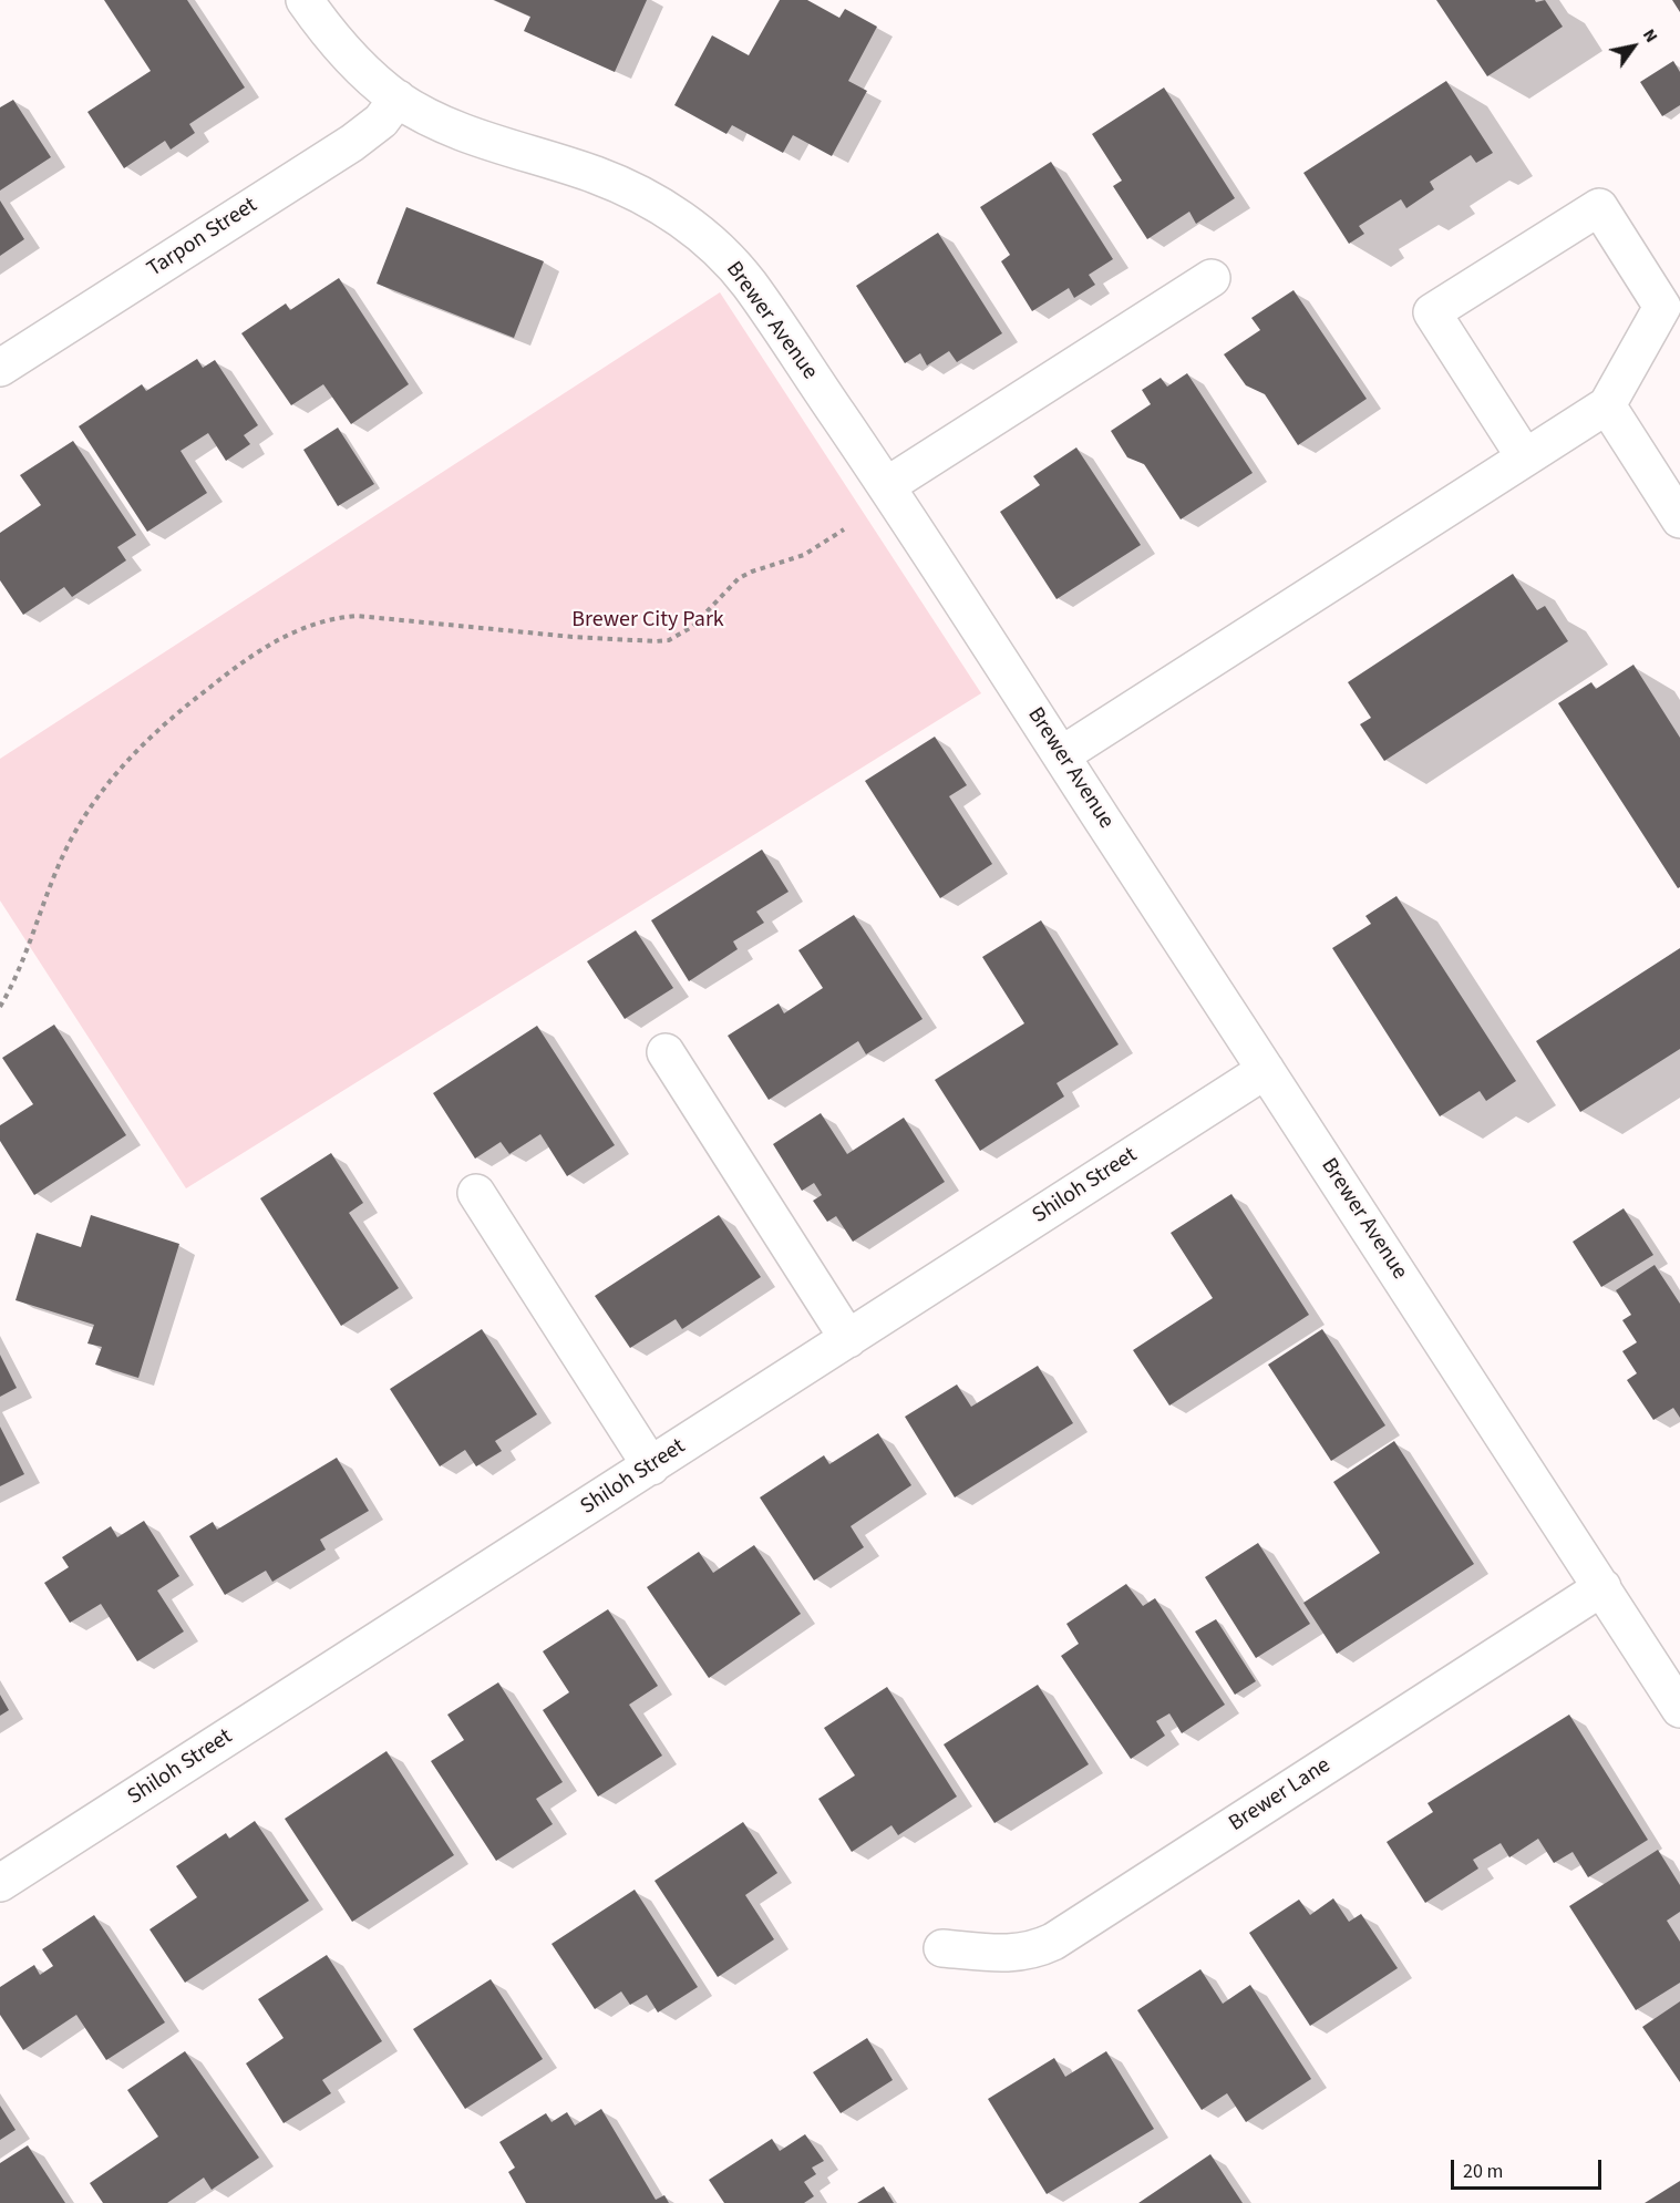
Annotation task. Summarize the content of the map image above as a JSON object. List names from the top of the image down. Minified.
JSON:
{"streets":{"street":["Tarpon Street","Brewer Avenue","Shiloh Street","Brewer Lane"]},"crossings":[["Tarpon Street","Brewer Avenue"],["Brewer Avenue","Shiloh Street"],["Brewer Avenue","Brewer Lane"]],"parks":["Brewer City Park"],"scale_bar":"20 m","north":"top right"}
